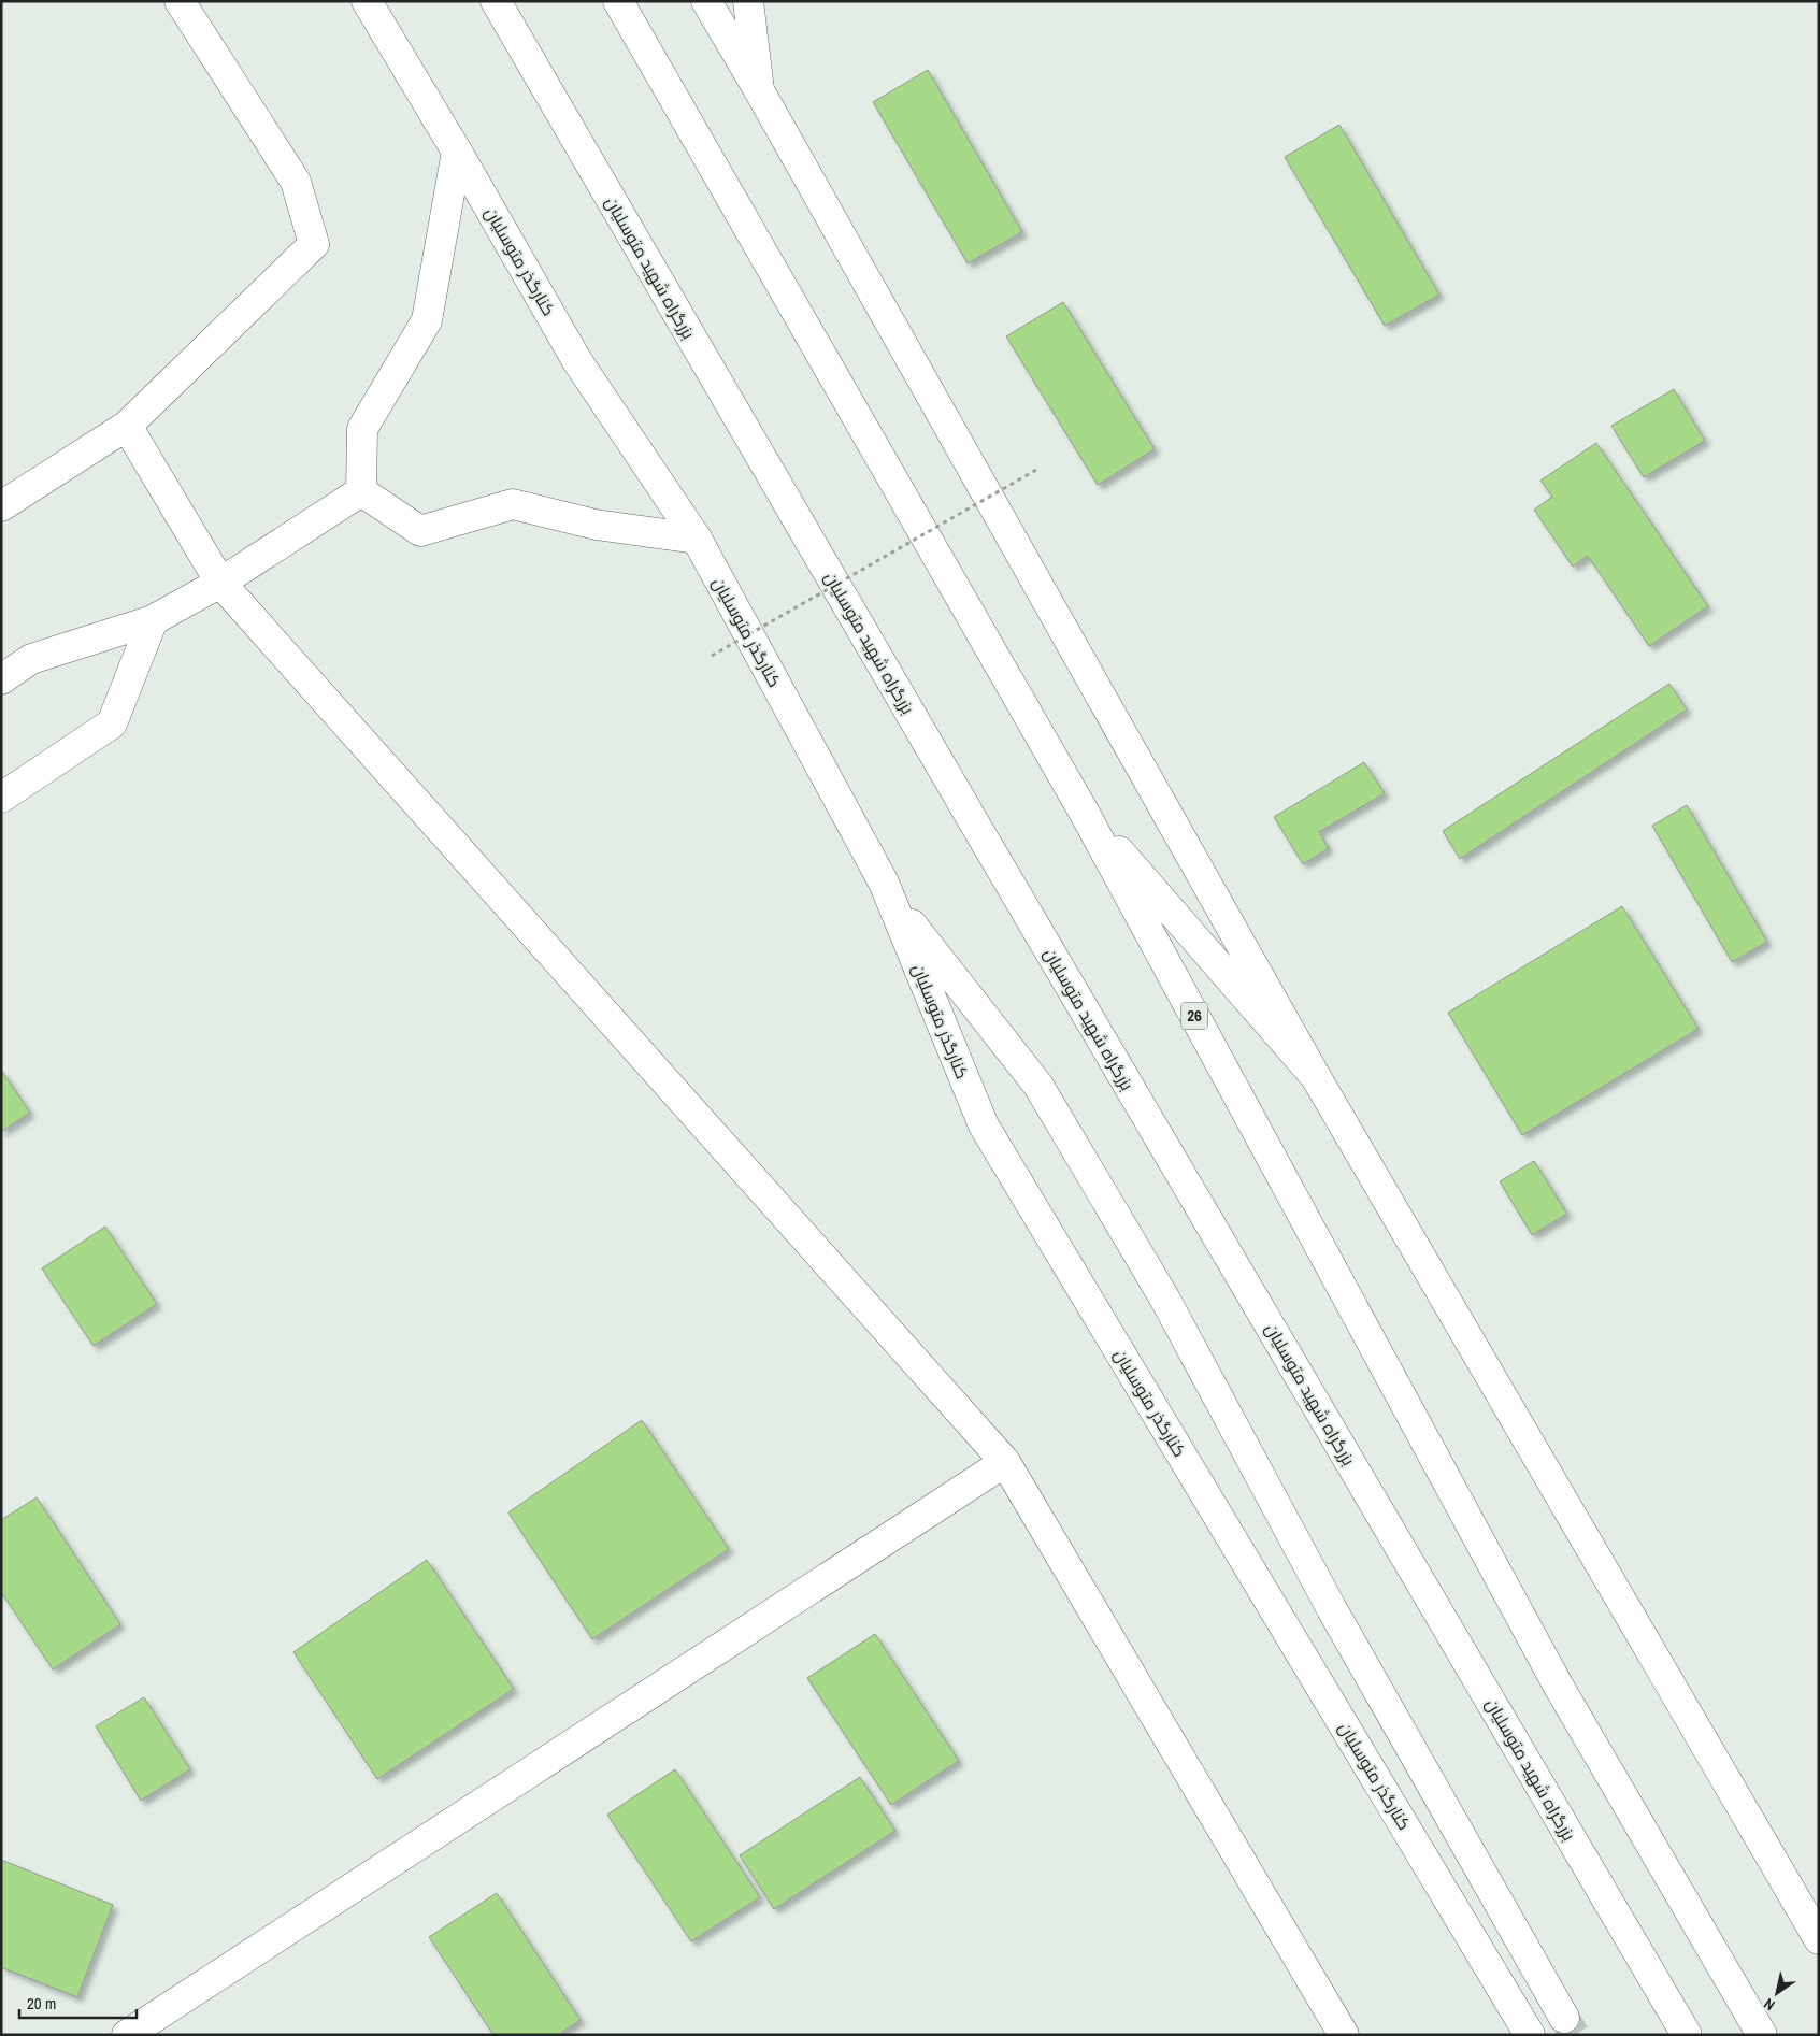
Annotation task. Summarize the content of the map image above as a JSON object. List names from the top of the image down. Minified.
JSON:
{"streets":{"main road":["کنارگذر متوسلیان","بزرگراه شهید متوسلیان","26"]},"scale_bar":"20 m","north":"bottom left"}
